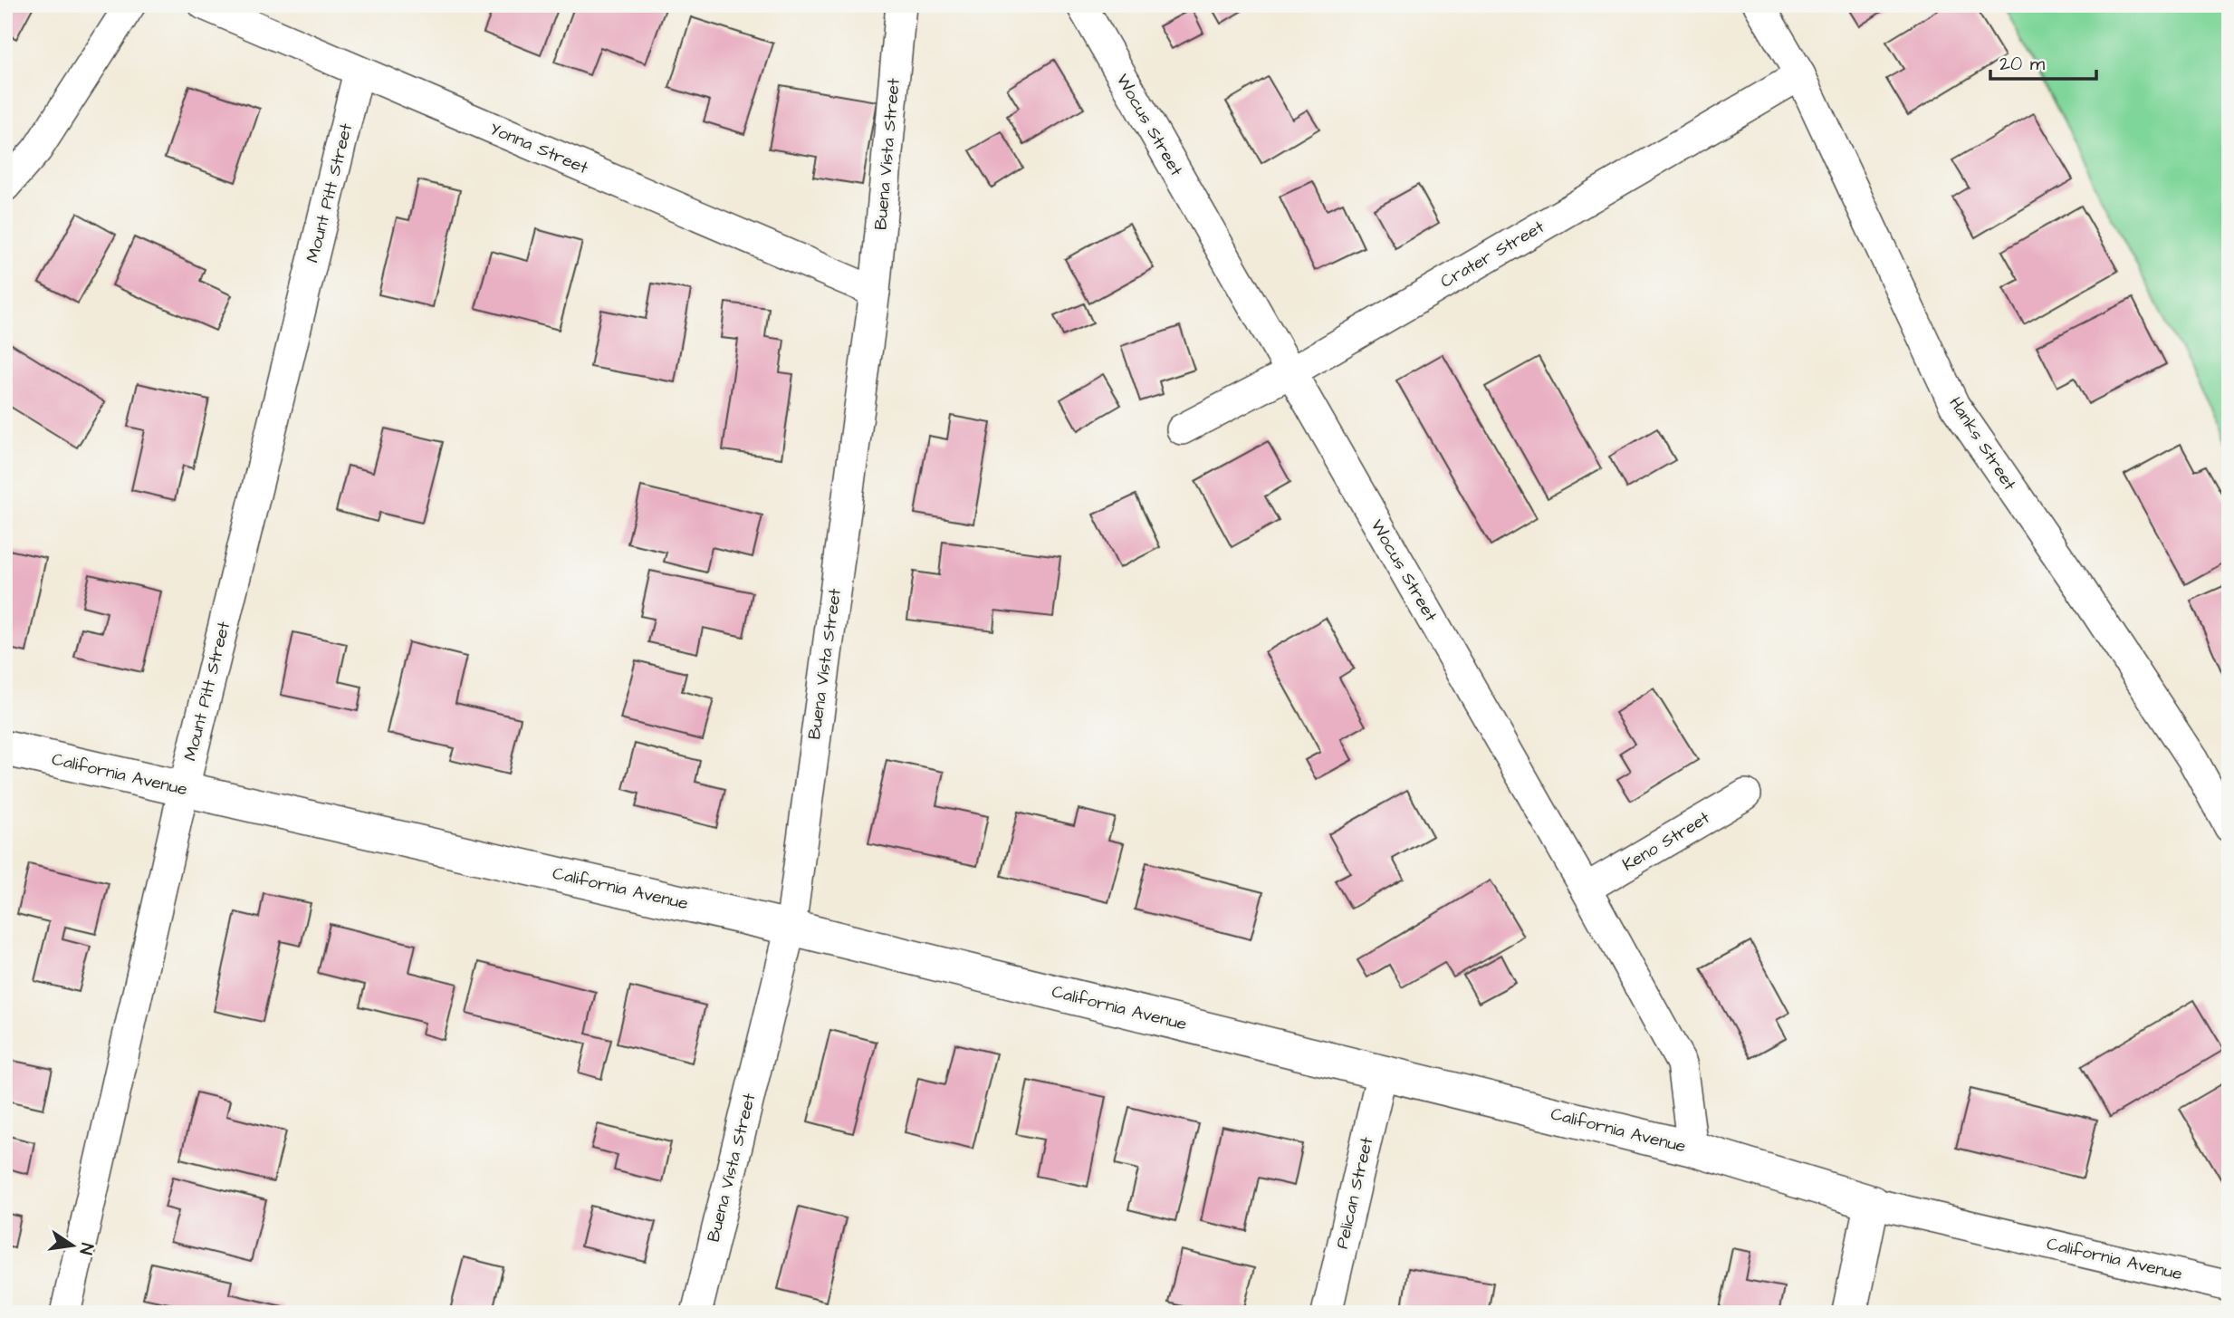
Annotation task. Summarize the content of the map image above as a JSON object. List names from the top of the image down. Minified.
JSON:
{"streets":{"street":["Wocus Street","Yonna Street","Buena Vista Street","Mount Pitt Street","Crater Street","Hanks Street","California Avenue","Keno Street","Pelican Street"]},"crossings":[["Wocus Street","Crater Street"],["Wocus Street","California Avenue"],["Wocus Street","Keno Street"],["Yonna Street","Buena Vista Street"],["Yonna Street","Mount Pitt Street"],["Buena Vista Street","California Avenue"],["Mount Pitt Street","California Avenue"],["Crater Street","Hanks Street"],["California Avenue","Pelican Street"]],"scale_bar":"20 m","north":"right"}
